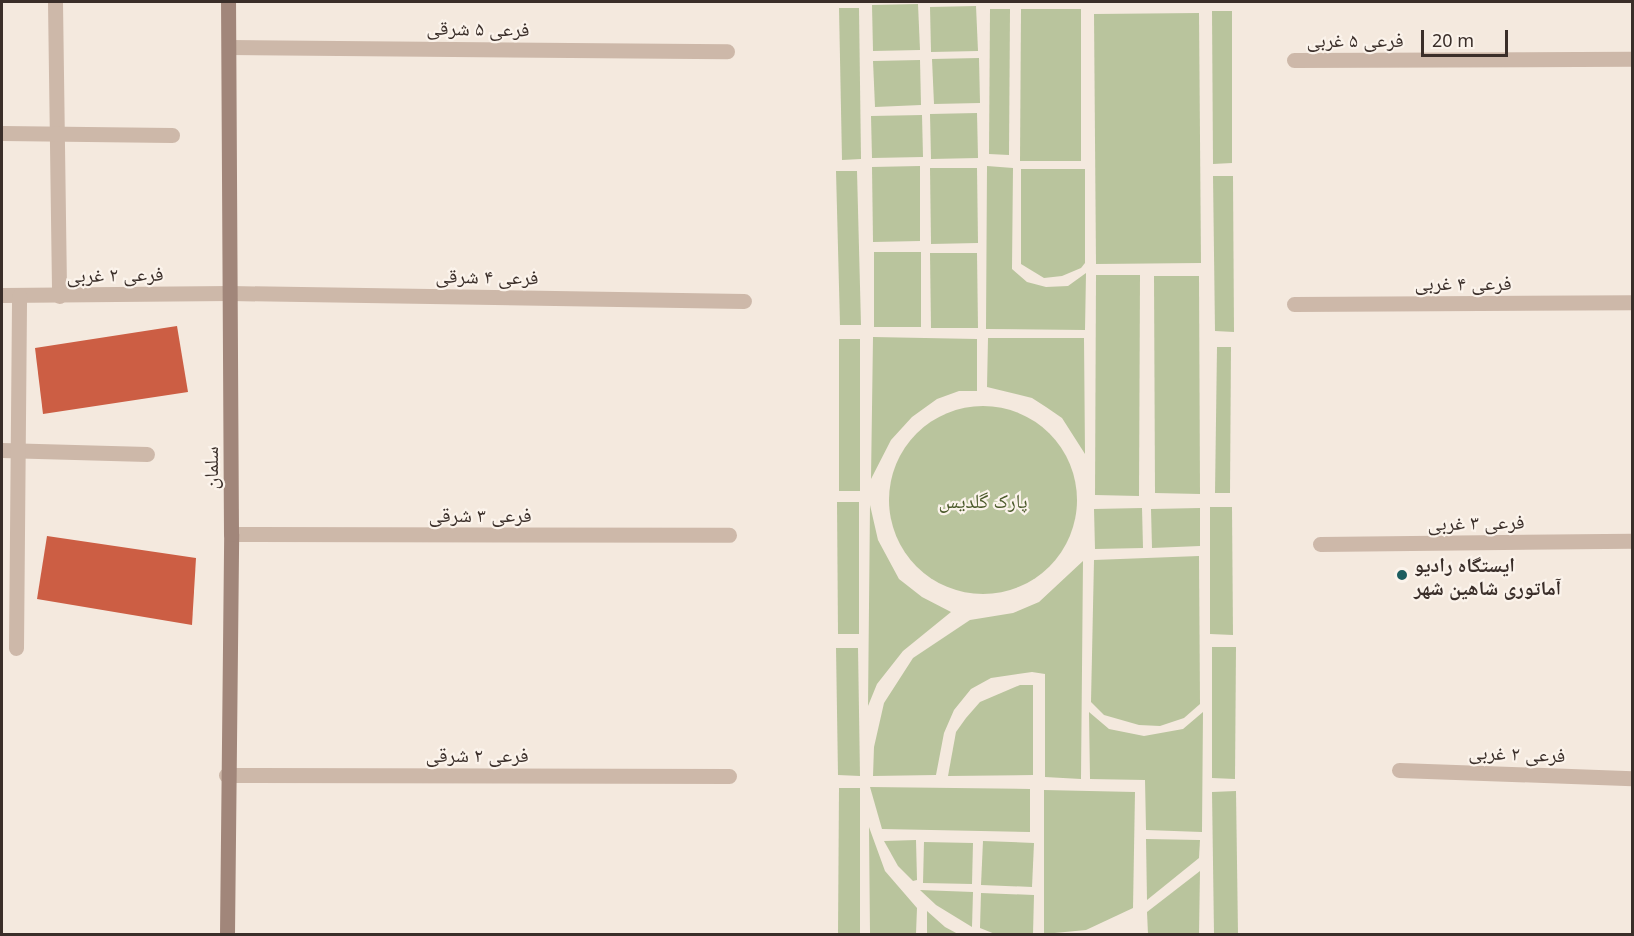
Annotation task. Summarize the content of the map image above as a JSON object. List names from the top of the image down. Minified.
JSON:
{"streets":{"street":["فرعی ۵ شرقی","فرعی ۵ غربی","فرعی ۲ غربی","فرعی ۴ شرقی","فرعی ۴ غربی","سلمان","فرعی ۳ شرقی","فرعی ۳ غربی","فرعی ۲ شرقی"]},"crossings":[["فرعی ۵ شرقی","سلمان"],["فرعی ۲ غربی","فرعی ۴ شرقی"],["فرعی ۲ غربی","سلمان"],["فرعی ۴ شرقی","سلمان"],["سلمان","فرعی ۳ شرقی"],["سلمان","فرعی ۲ شرقی"]],"parks":["پارک گلدیس"],"places":["ایستگاه رادیو آماتوری شاهین شهر"],"scale_bar":"20 m"}
